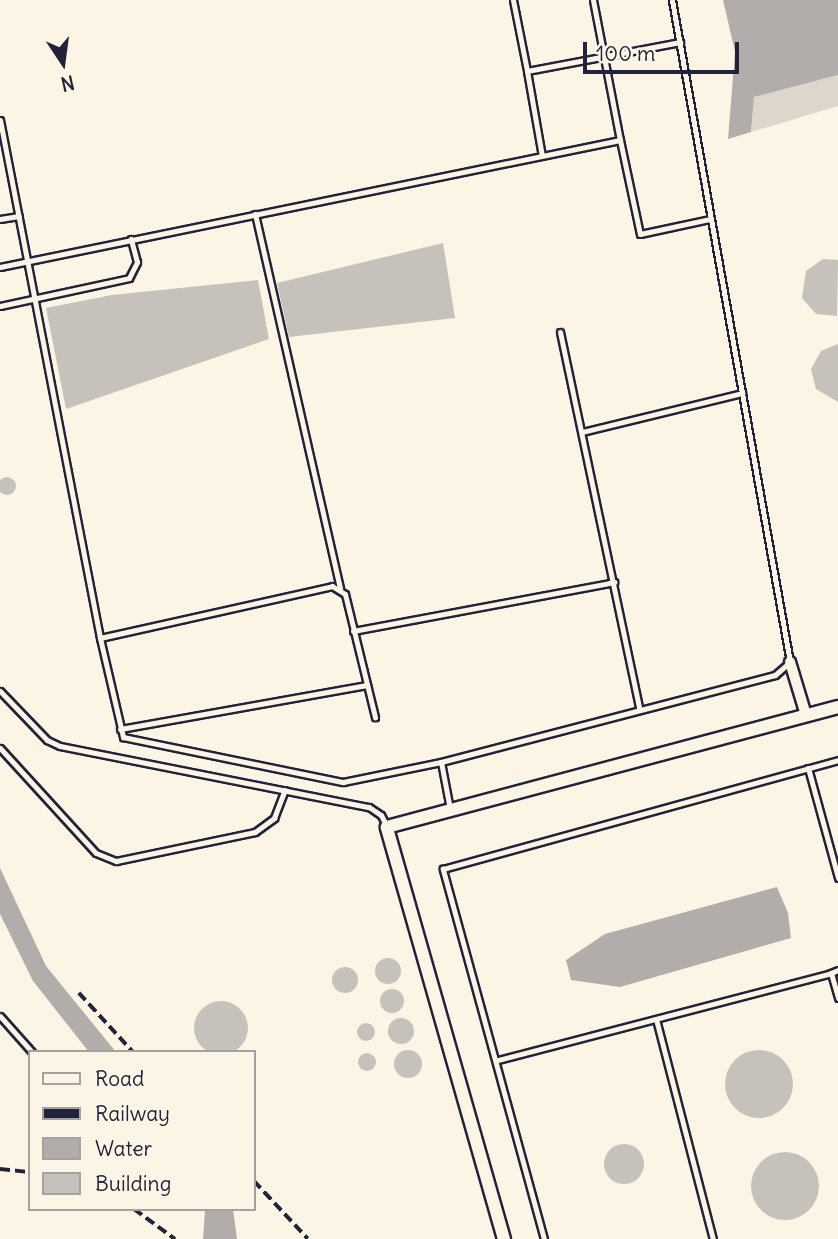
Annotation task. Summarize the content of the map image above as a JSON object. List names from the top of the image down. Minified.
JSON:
{"legend":["Road","Railway","Water","Building"],"scale_bar":"100 m","north":"bottom"}
